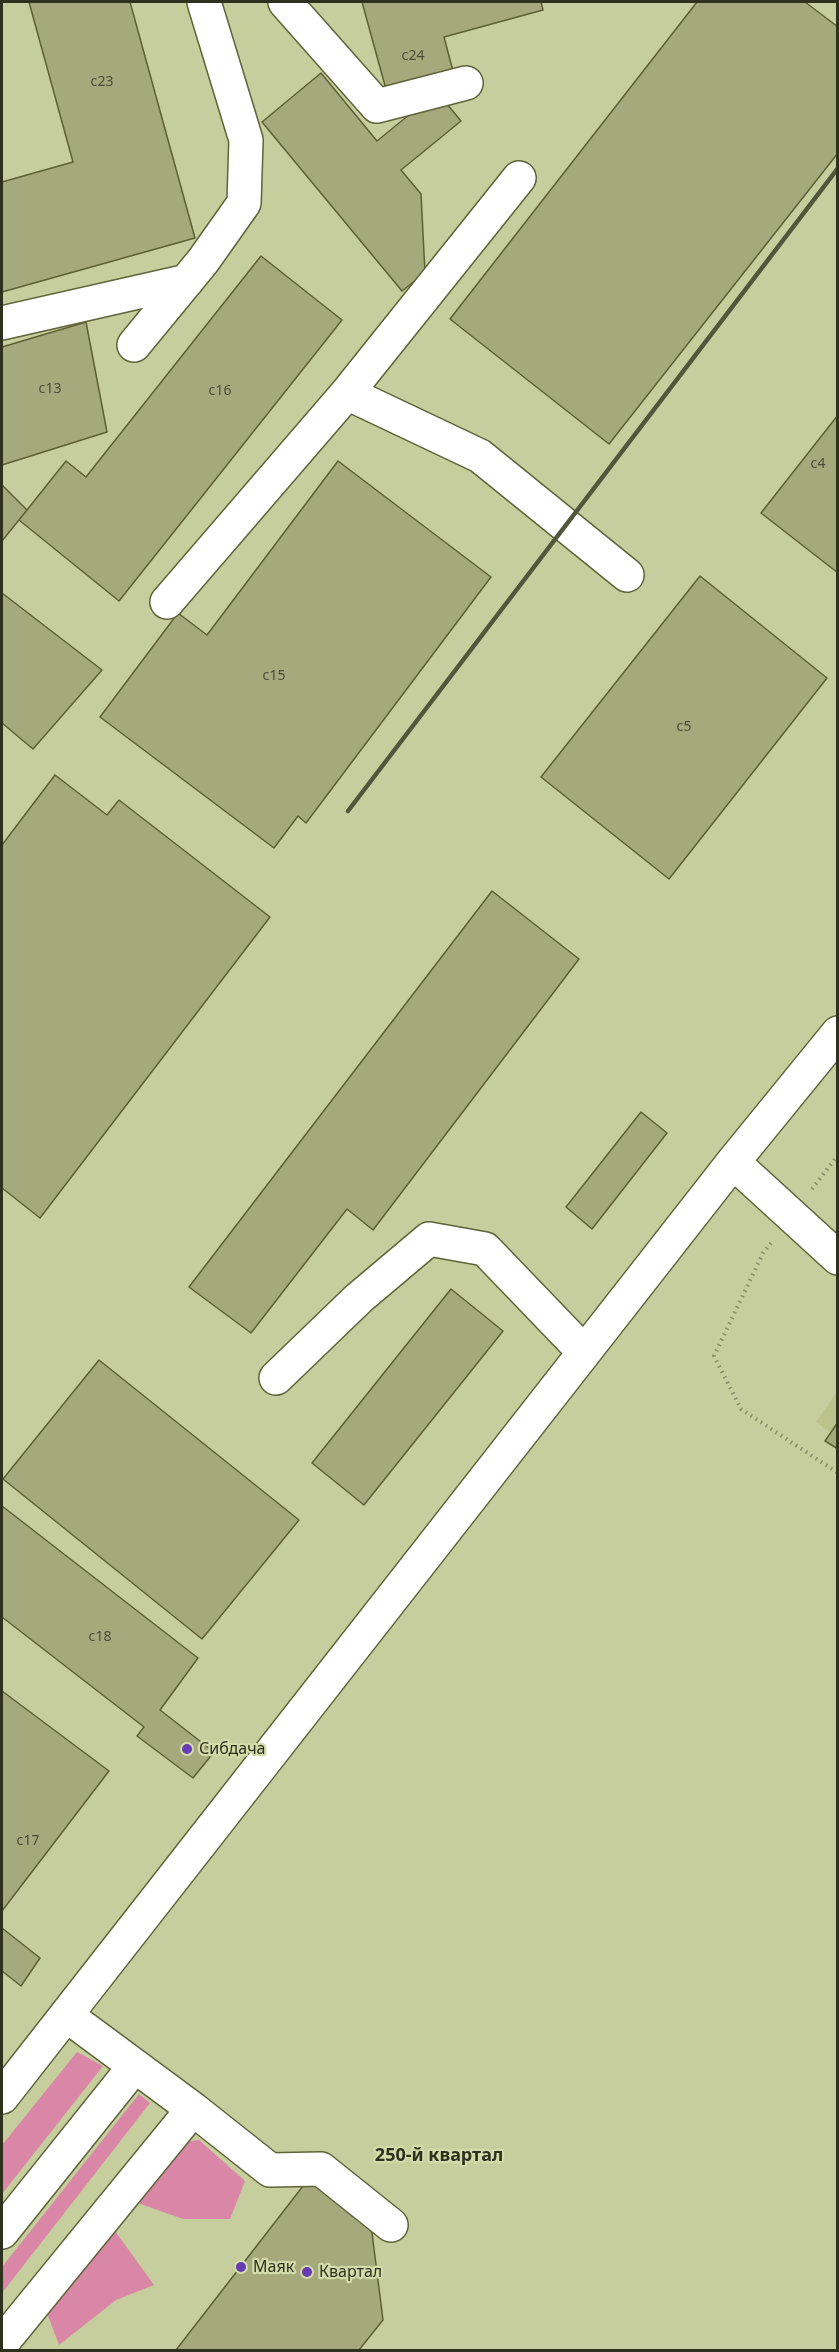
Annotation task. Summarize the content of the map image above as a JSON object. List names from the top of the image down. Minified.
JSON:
{"districts":["250-й квартал"],"places":["Сибдача","Маяк","Квартал"],"house_numbers":["с24","с23","с13","с16","с4","с15","с5","с18","с17"]}
